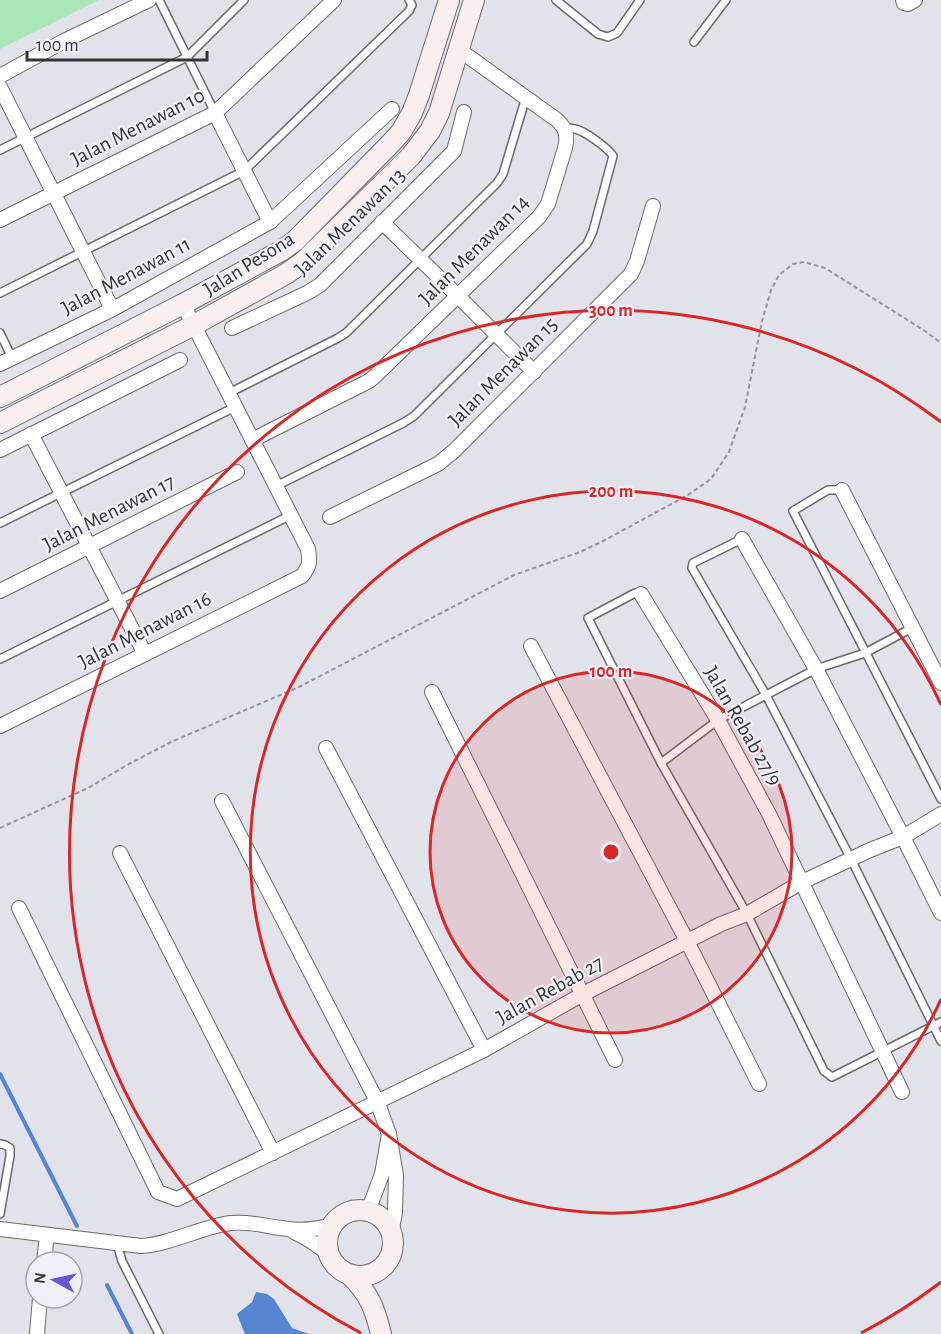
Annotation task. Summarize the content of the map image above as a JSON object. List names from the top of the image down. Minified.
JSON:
{"streets":{"street":["Jalan Menawan 10","Jalan Menawan 13","Jalan Menawan 14","Jalan Pesona","Jalan Menawan 11","Jalan Menawan 15","Jalan Menawan 17","Jalan Menawan 16","Jalan Rebab 27/9","Jalan Rebab 27"]},"crossings":[["Jalan Rebab 27/9","Jalan Rebab 27"]],"scale_bar":"100 m","north":"left","rings":["300 m","200 m","100 m"]}
